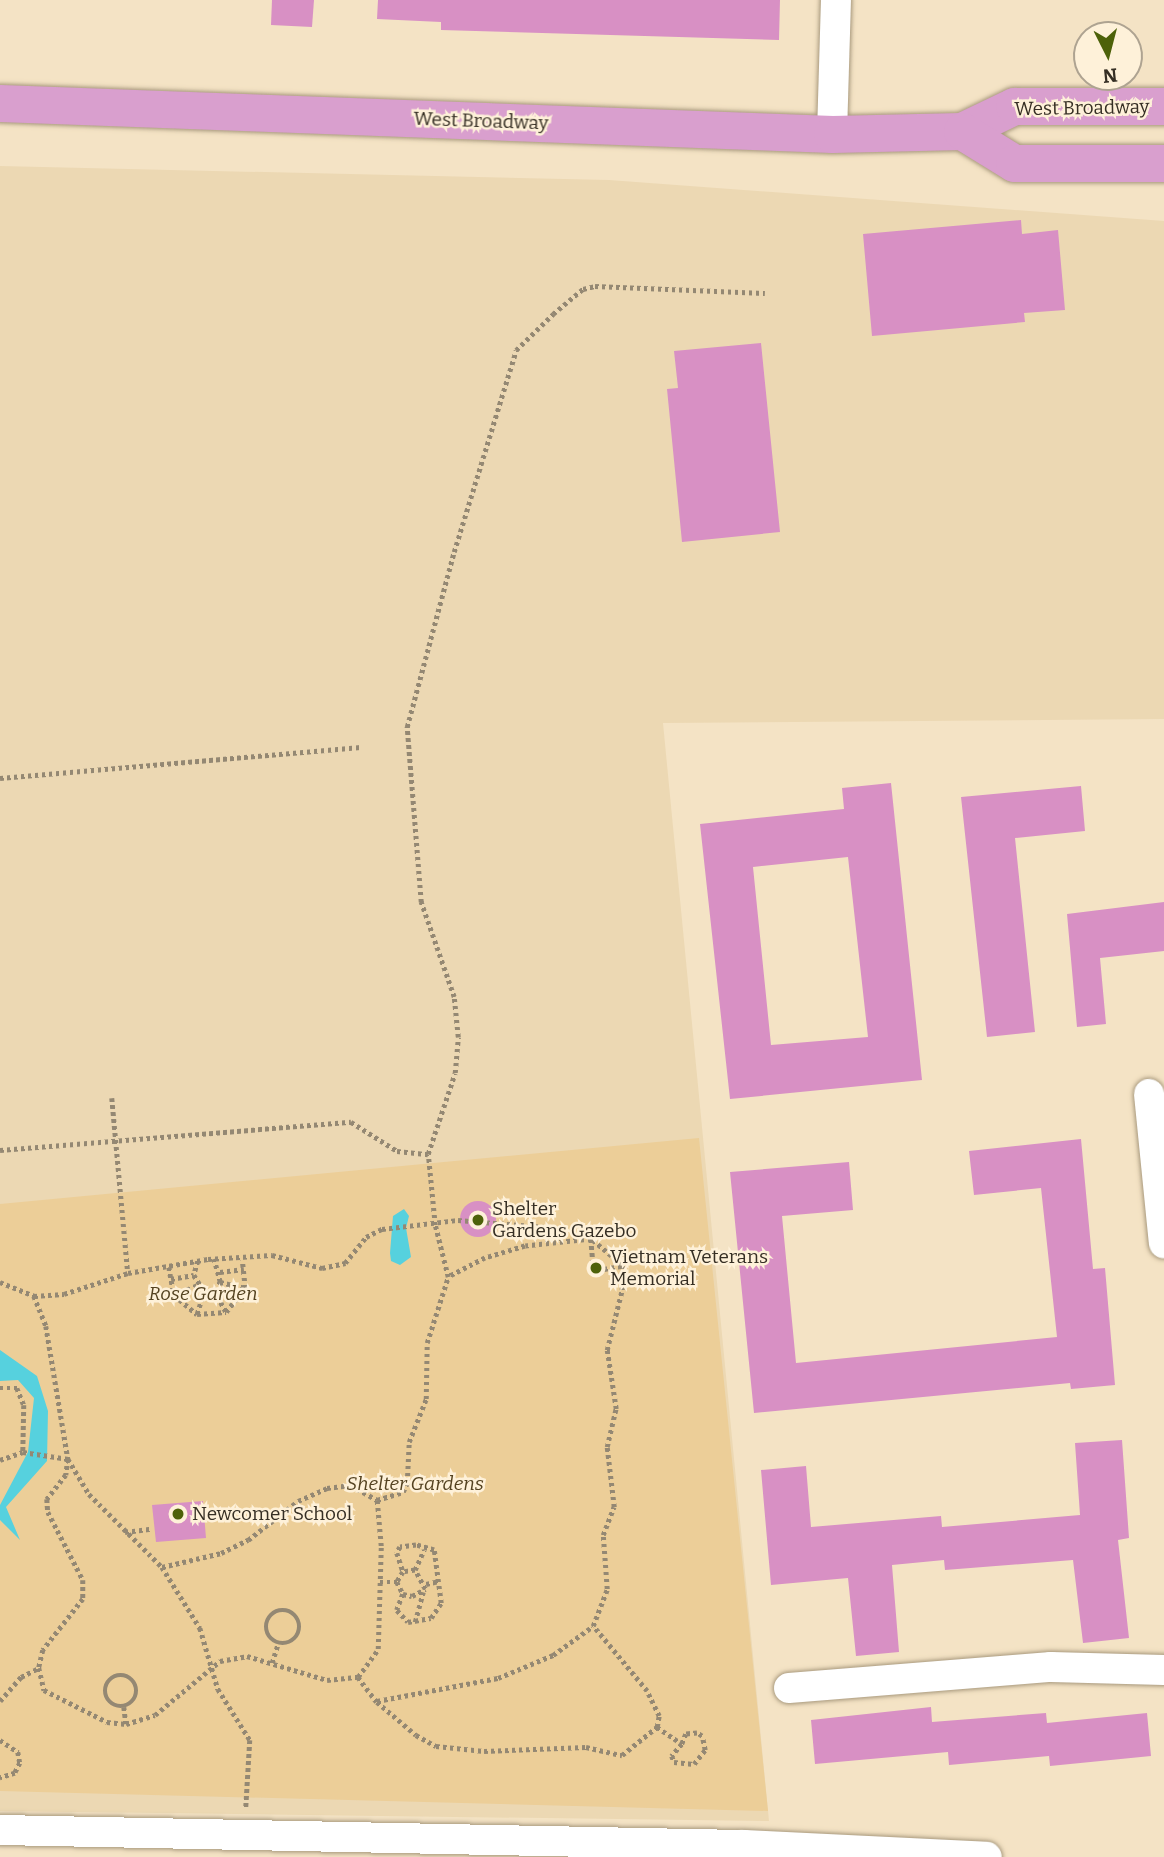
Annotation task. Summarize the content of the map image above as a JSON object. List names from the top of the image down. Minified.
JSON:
{"streets":{"main road":["West Broadway"]},"parks":["Rose Garden","Shelter Gardens"],"places":["Shelter Gardens Gazebo","Vietnam Veterans Memorial","Newcomer School"],"north":"bottom"}
